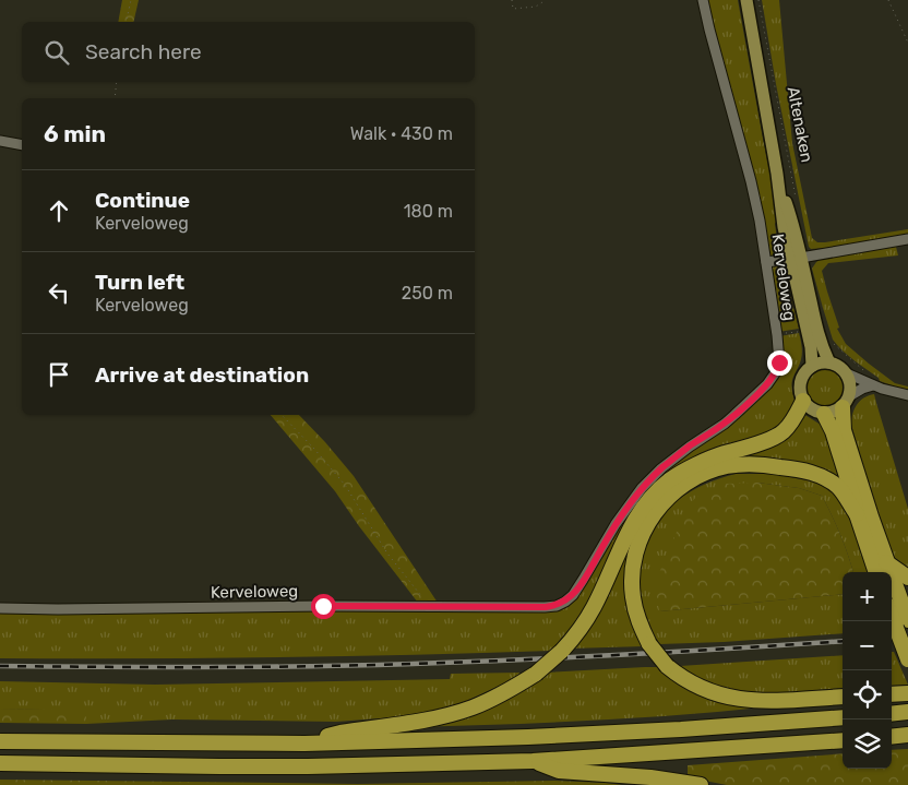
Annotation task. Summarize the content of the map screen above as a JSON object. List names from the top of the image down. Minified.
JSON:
{"streets":{"main road":["Altenaken"],"street":["Kerveloweg"]},"page":{"search":"Search here","heading":["6 min","Walk · 430 m"],"list":[["Continue","Kerveloweg","180 m"],["Turn left","Kerveloweg","250 m"],"Arrive at destination"],"map_buttons":["+","−"]}}
